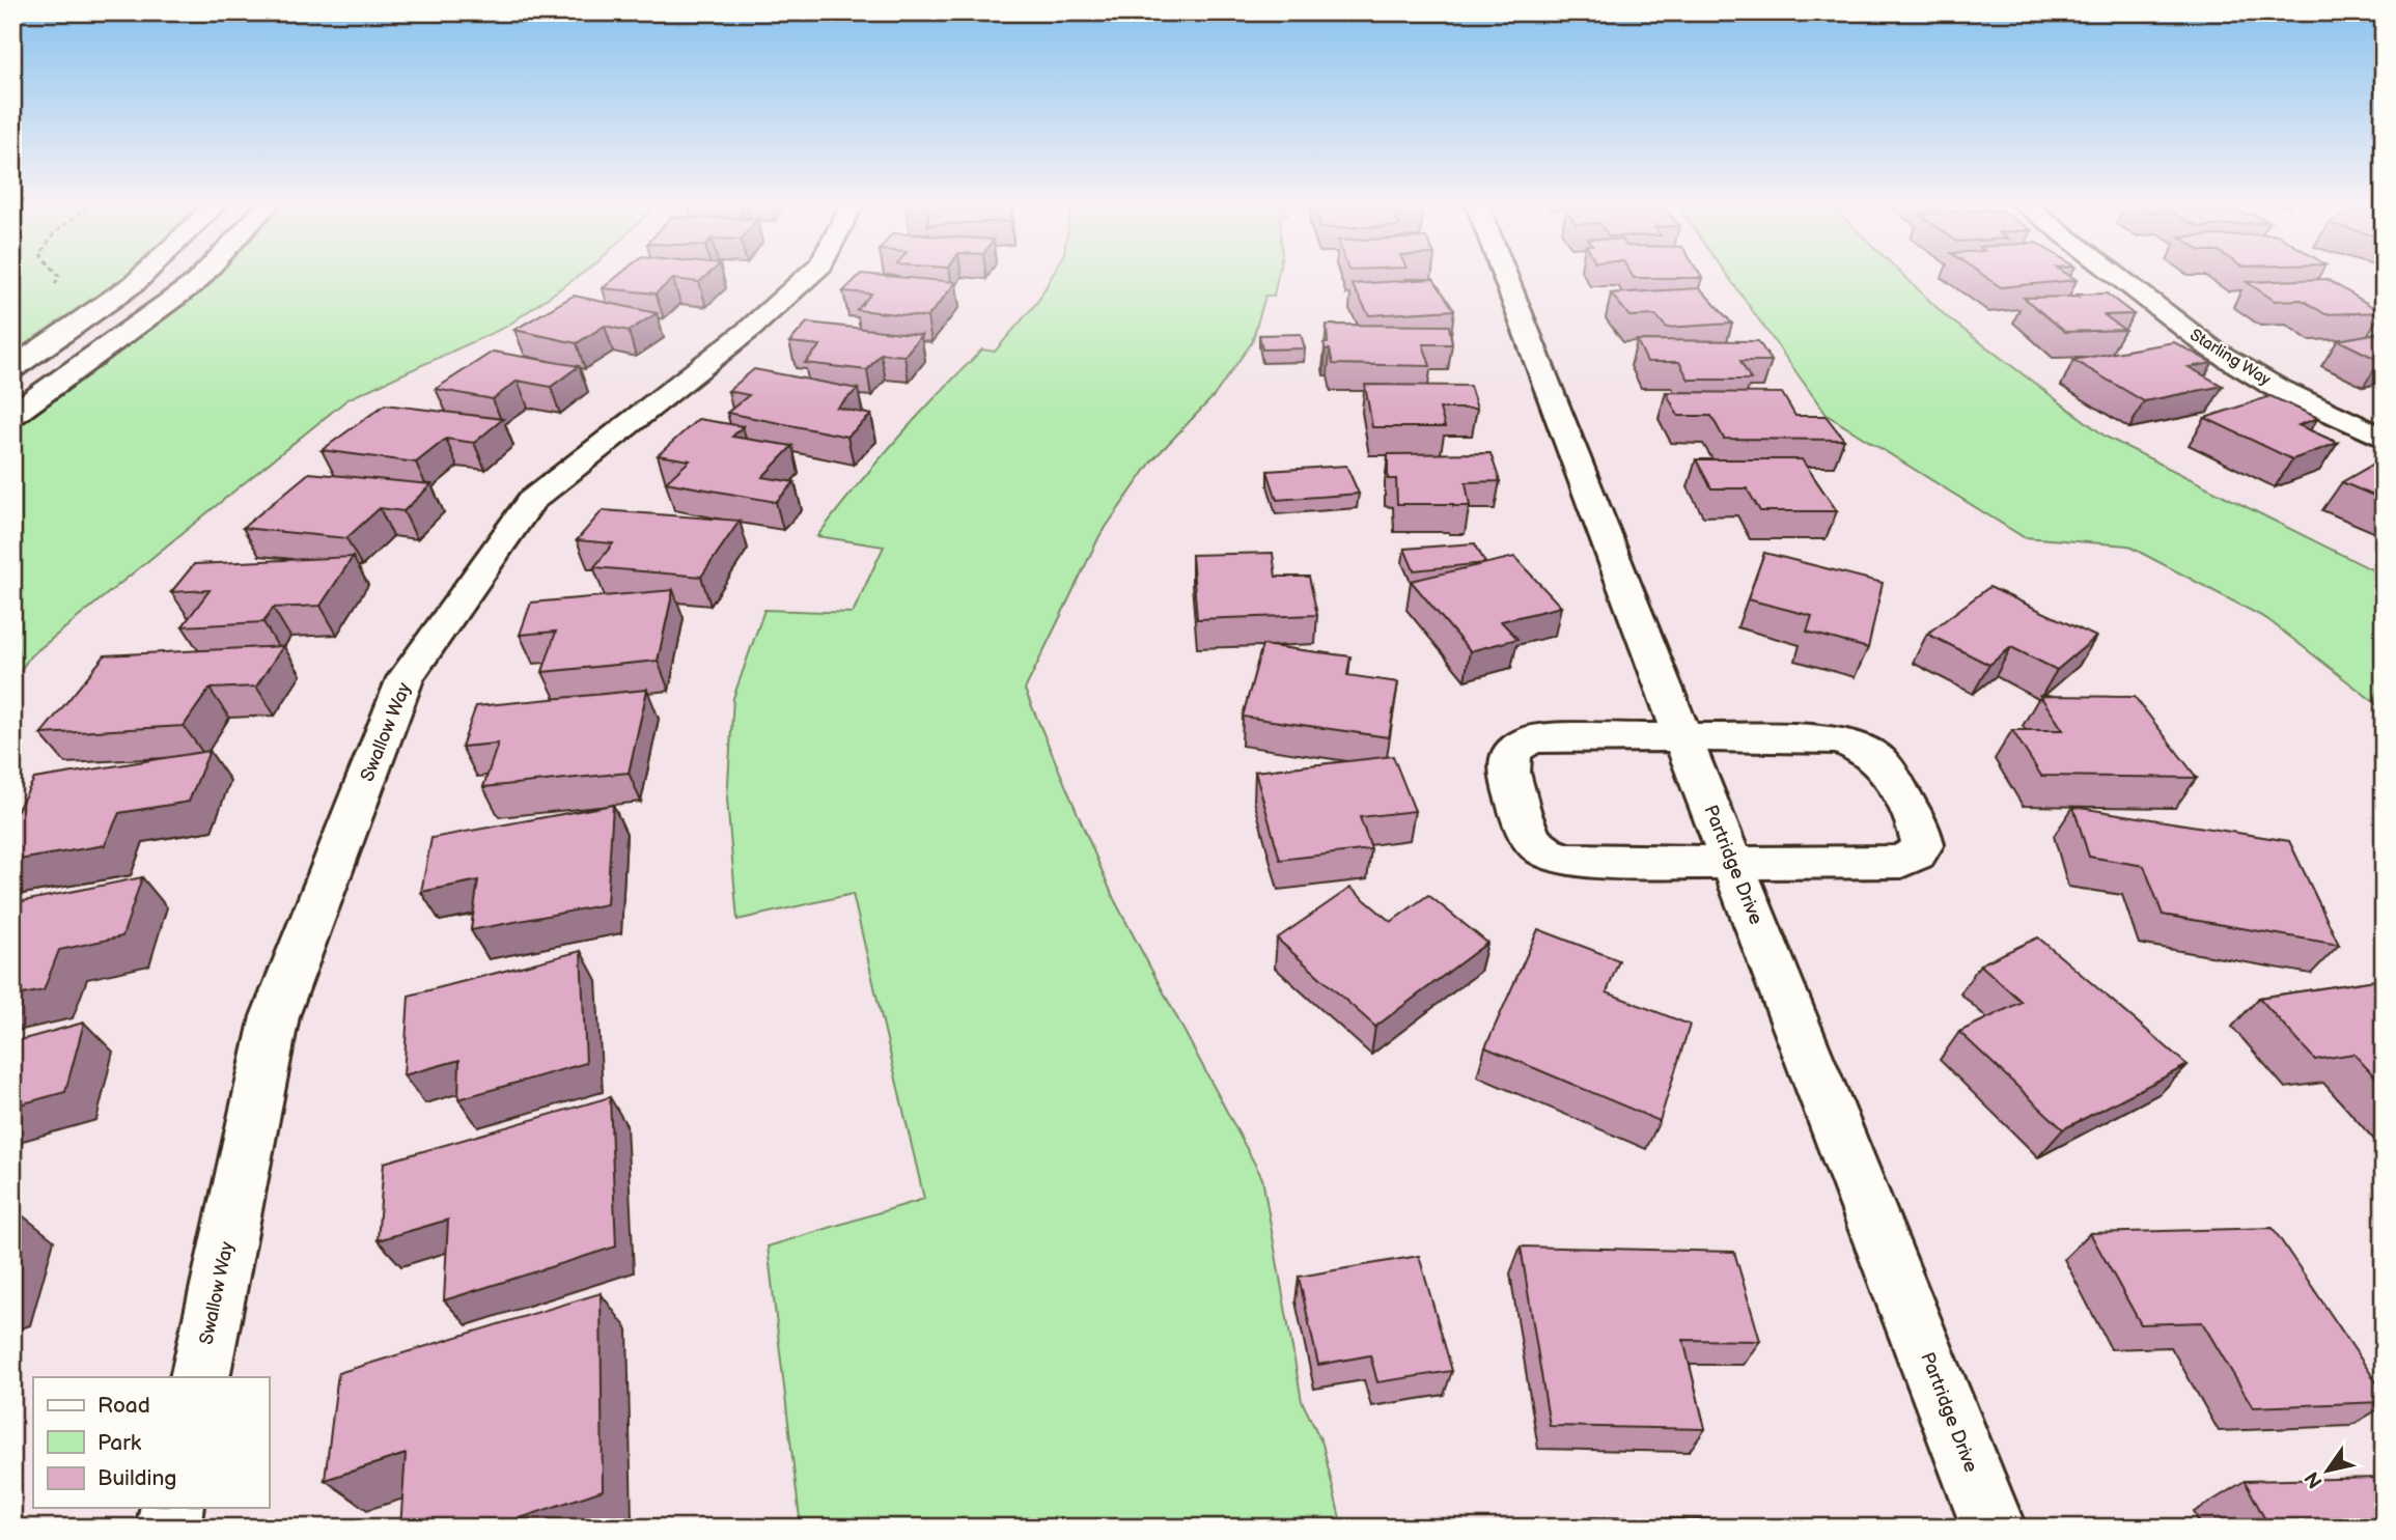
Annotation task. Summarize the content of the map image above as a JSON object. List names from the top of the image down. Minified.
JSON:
{"streets":{"street":["Starling Way","Swallow Way","Partridge Drive"]},"legend":["Road","Park","Building"],"north":"bottom left"}
